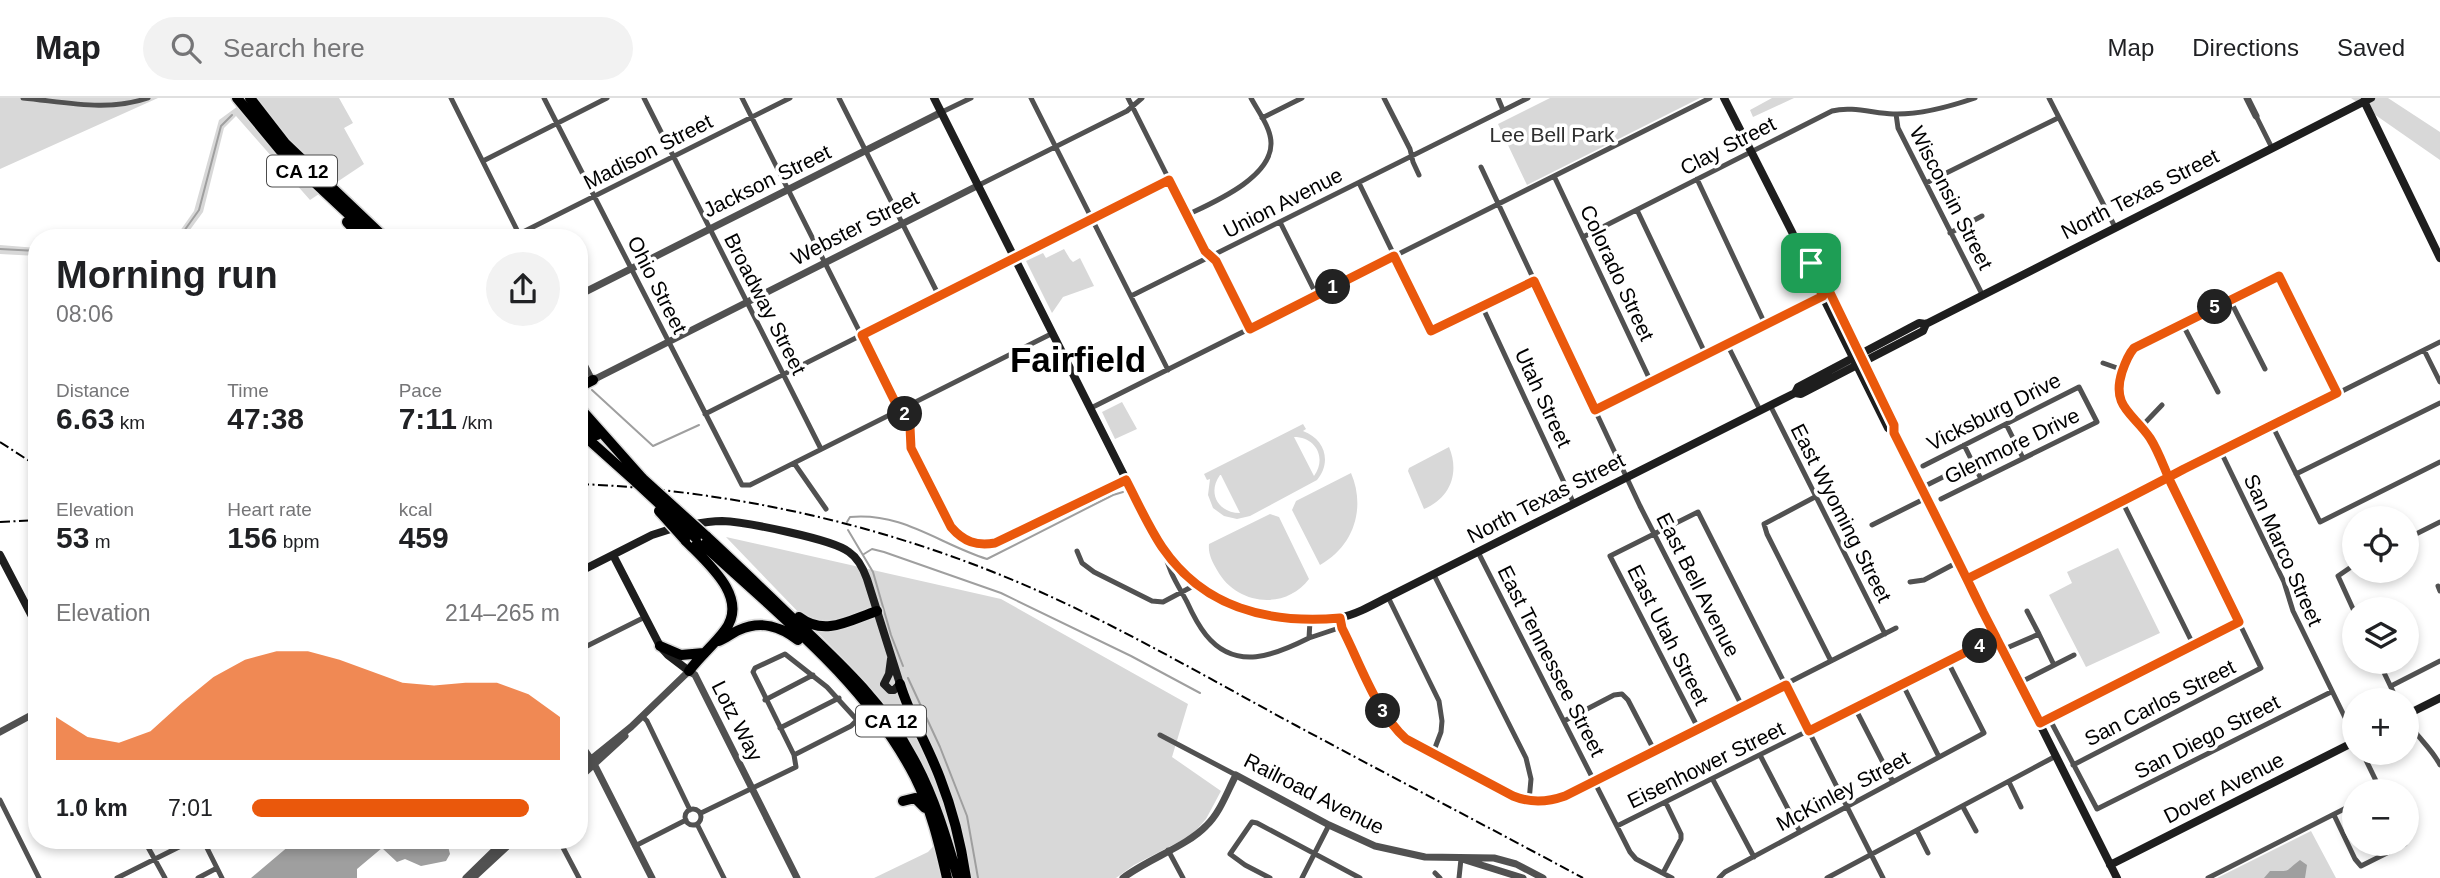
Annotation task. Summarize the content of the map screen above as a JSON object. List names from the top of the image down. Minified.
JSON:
{"streets":{"highway":["CA 12"],"main road":["North Texas Street","Lotz Way","Dover Avenue"],"street":["Clay Street","Madison Street","Jackson Street","Wisconsin Street","Union Avenue","Webster Street","Colorado Street","Ohio Street","Broadway Street","Utah Street","Vicksburg Drive","Glenmore Drive","East Wyoming Street","San Marco Street","East Bell Avenue","East Utah Street","East Tennessee Street","San Carlos Street","San Diego Street","Eisenhower Street","McKinley Street","Railroad Avenue"]},"crossings":[["Clay Street","Wisconsin Street"],["Clay Street","Colorado Street"],["Madison Street","Ohio Street"],["Madison Street","Broadway Street"],["Jackson Street","North Texas Street"],["Jackson Street","Ohio Street"],["Jackson Street","Broadway Street"],["North Texas Street","Wisconsin Street"],["North Texas Street","Webster Street"],["North Texas Street","Utah Street"],["North Texas Street","East Wyoming Street"],["North Texas Street","East Bell Avenue"],["North Texas Street","East Tennessee Street"],["Webster Street","Ohio Street"],["Webster Street","Broadway Street"],["Vicksburg Drive","Glenmore Drive"],["San Marco Street","San Diego Street"],["East Bell Avenue","East Utah Street"],["East Tennessee Street","Eisenhower Street"],["San Carlos Street","San Diego Street"],["Eisenhower Street","McKinley Street"]],"districts":["Fairfield"],"parks":["Lee Bell Park"],"page":{"header":"Map","search":"Search here","nav":["Map","Directions","Saved"],"heading":["Morning run","08:06"],"pins":["1","5","2","4","3"],"stats":[["Distance","6.63 km"],["Time","47:38"],["Pace","7:11 /km"],["Elevation","53 m"],["Heart rate","156 bpm"],["kcal","459"]],"map_buttons":["+","−"],"chart":["Elevation","214–265 m"],"list":[{"name":"1.0 km","note":"7:01"}]}}
